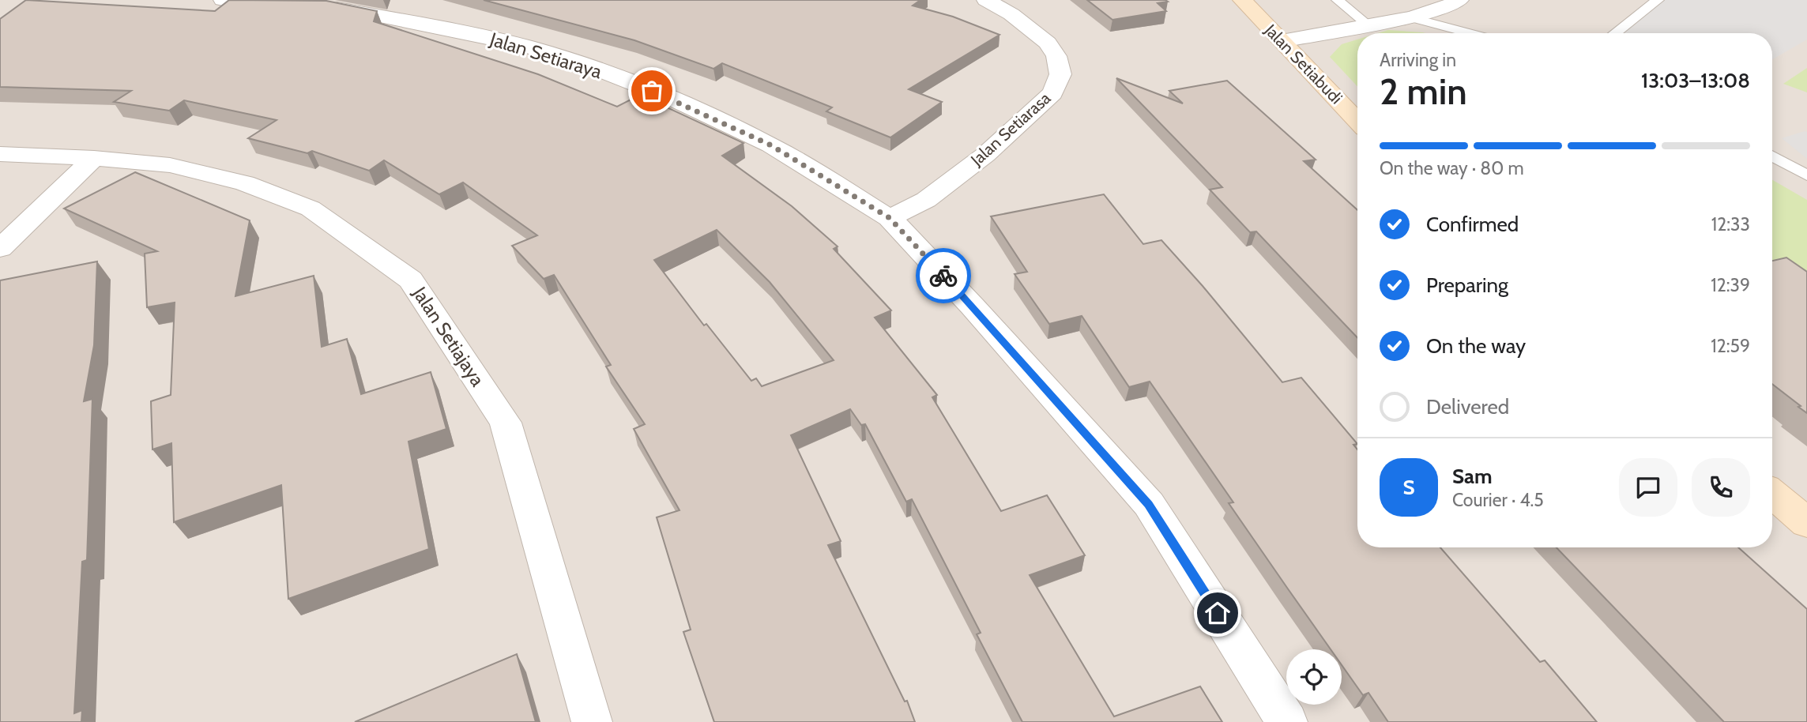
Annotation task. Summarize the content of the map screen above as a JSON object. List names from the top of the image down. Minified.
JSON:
{"streets":{"street":["Jalan Setiaraya","Jalan Setiabudi","Jalan Setiarasa","Jalan Setiajaya"]},"crossings":[["Jalan Setiaraya","Jalan Setiarasa"]],"page":{"heading":["2 min","Arriving in","13:03–13:08"],"panel":["Sam","Courier · 4.5"],"bar":"On the way · 80 m","list":[["Confirmed","12:33"],["Preparing","12:39"],["On the way","12:59"],"Delivered"],"round":"S"}}
